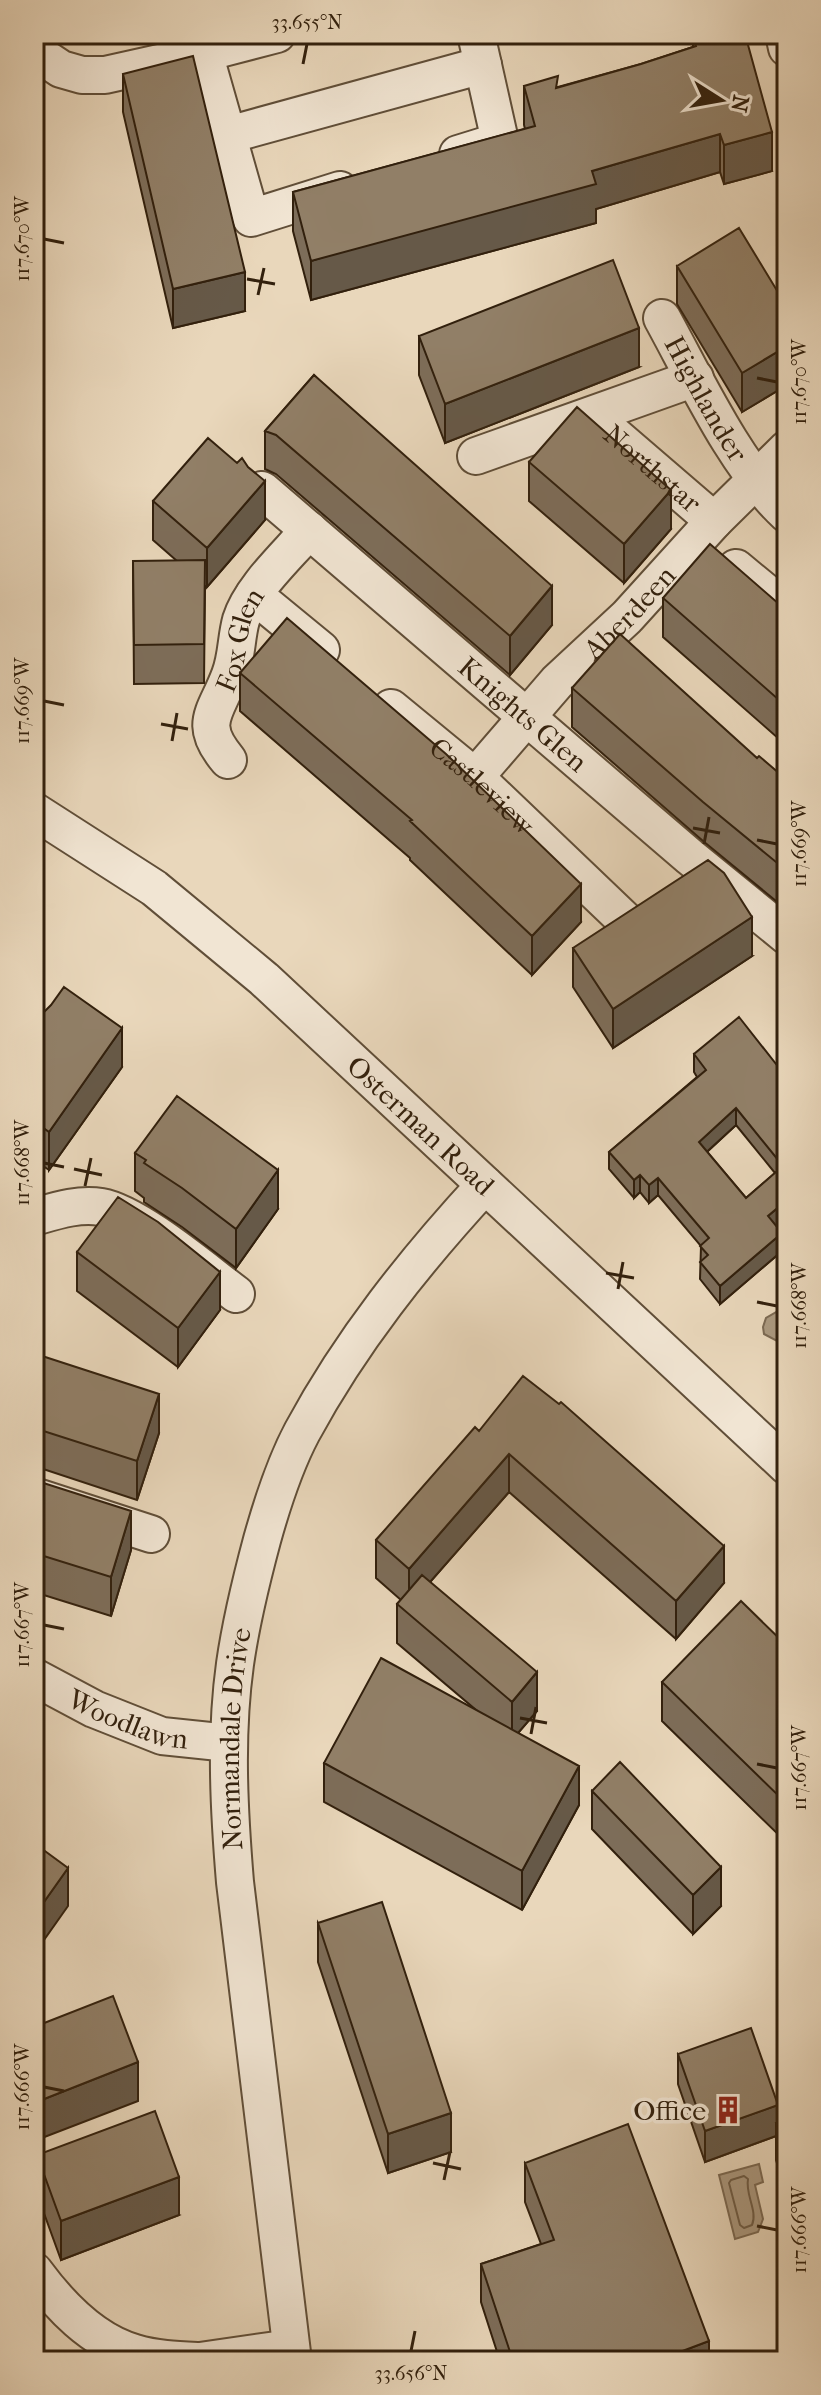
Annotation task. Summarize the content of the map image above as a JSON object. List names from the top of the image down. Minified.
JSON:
{"streets":{"street":["Highlander","Northstar","Aberdeen","Fox Glen","Knights Glen","Castleview","Osterman Road","Woodlawn","Normandale Drive"]},"crossings":[["Highlander","Aberdeen"],["Northstar","Aberdeen"],["Aberdeen","Knights Glen"],["Aberdeen","Castleview"],["Fox Glen","Knights Glen"],["Fox Glen","Castleview"],["Knights Glen","Castleview"],["Osterman Road","Normandale Drive"],["Woodlawn","Normandale Drive"]],"places":{"building":["Office"]},"north":"right","coordinates":["33.655°N","117.670°W","117.669°W","117.668°W","117.667°W","117.666°W","33.656°N"]}
